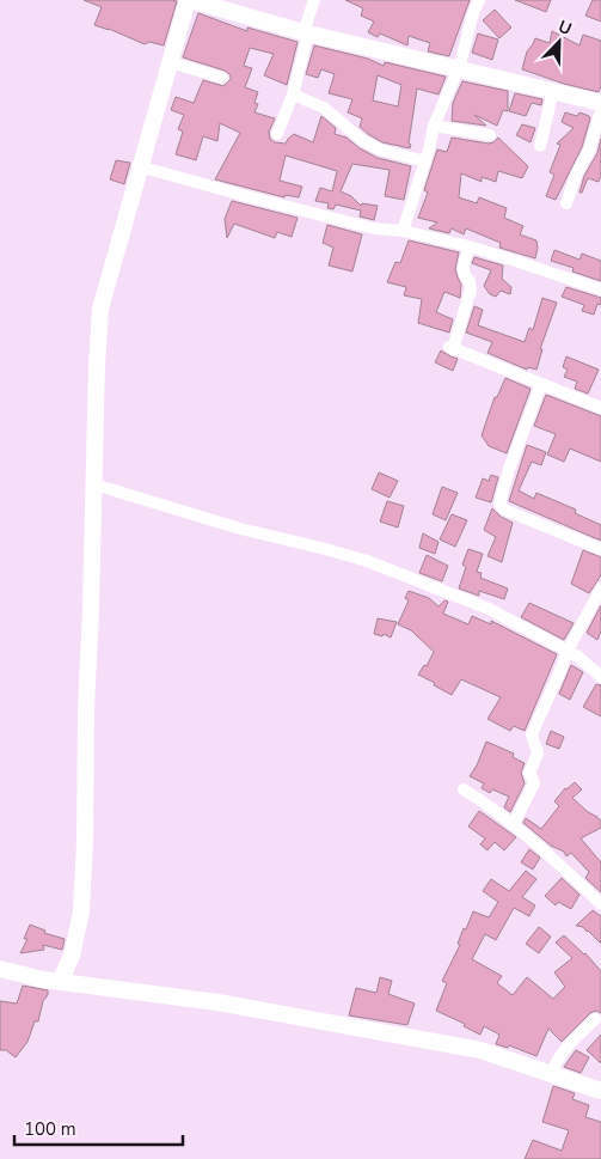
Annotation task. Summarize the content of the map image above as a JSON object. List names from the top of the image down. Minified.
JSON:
{"scale_bar":"100 m","north":"top right"}
